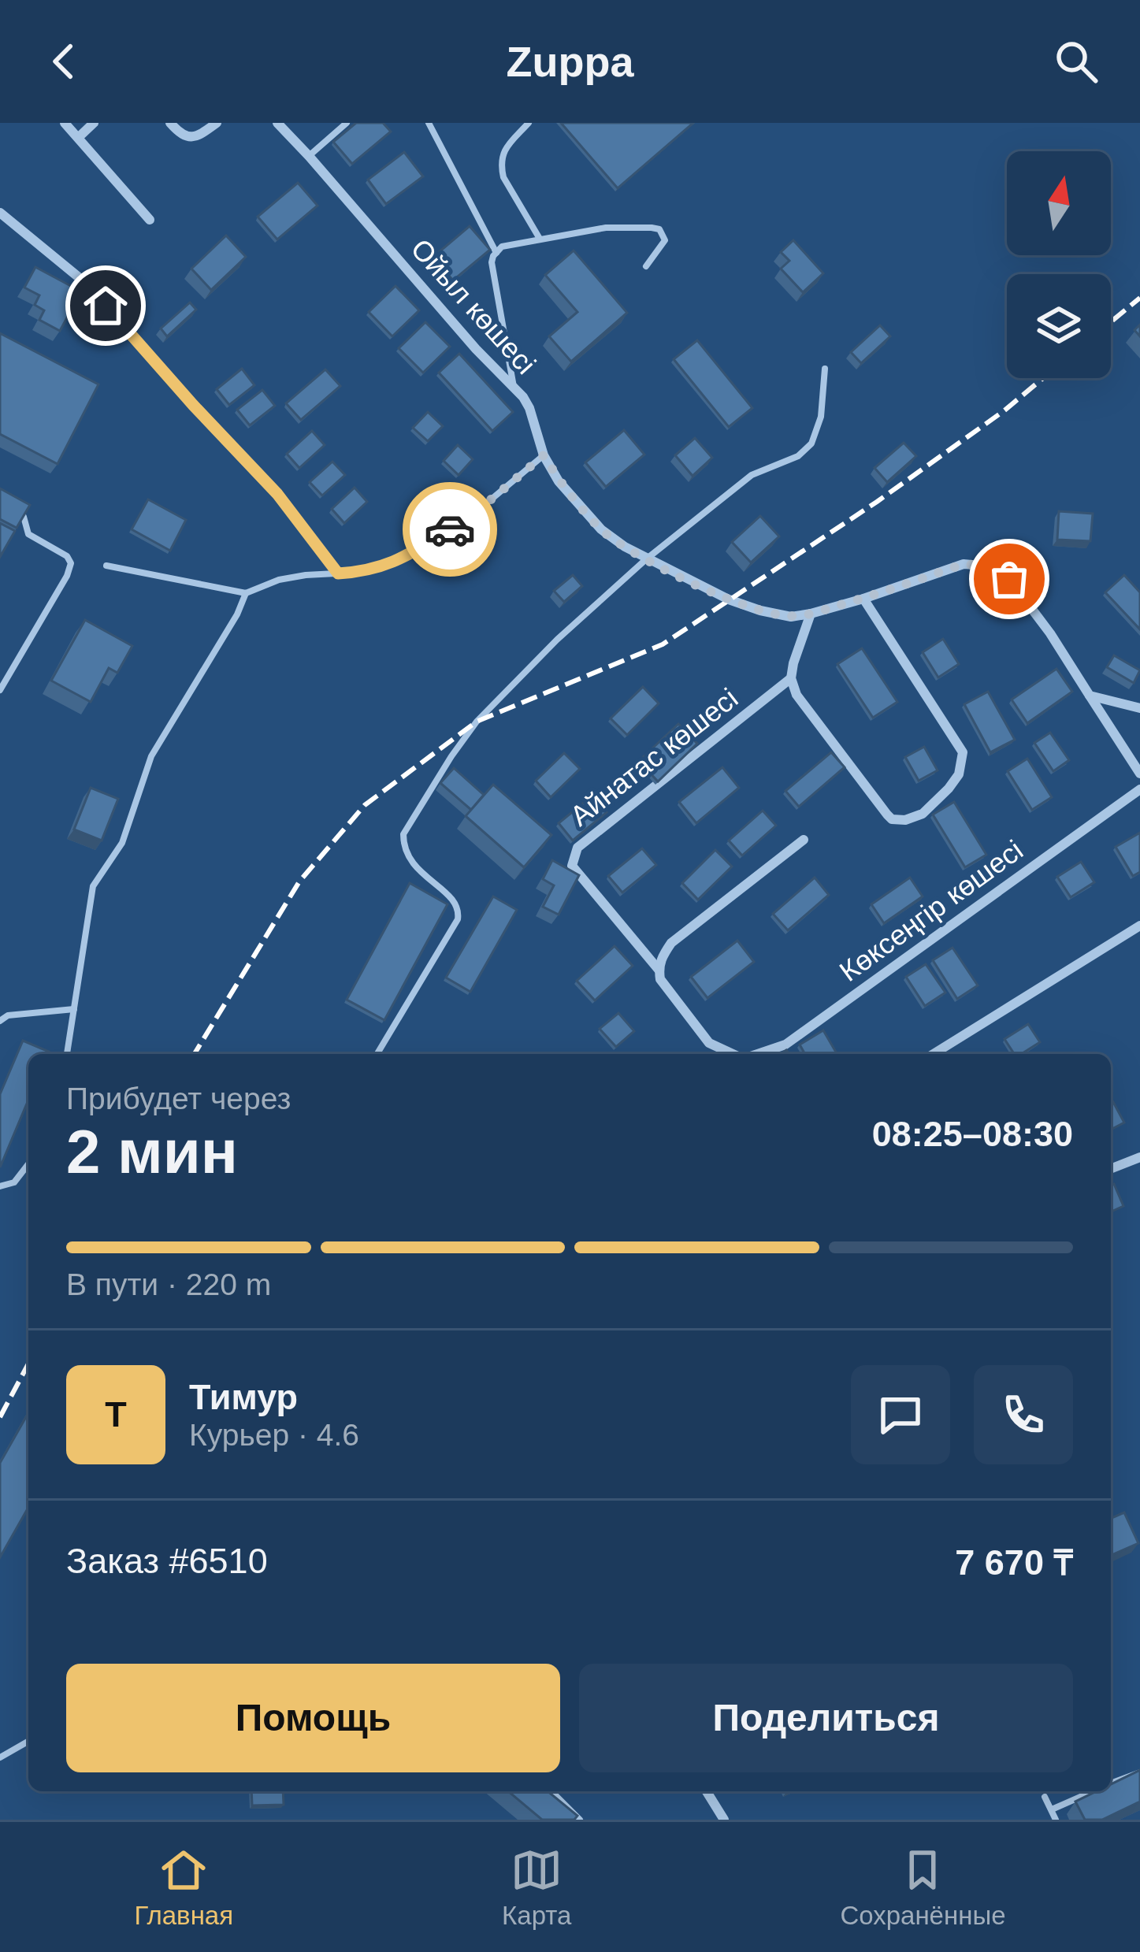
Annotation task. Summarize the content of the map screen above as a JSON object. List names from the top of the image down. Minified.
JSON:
{"streets":{"street":["Ойыл көшесі","Айнатас көшесі","Көксеңгір көшесі"]},"crossings":[["Айнатас көшесі","Көксеңгір көшесі"]],"north":"top","page":{"header":"Zuppa","heading":["2 мин","Прибудет через","08:25–08:30"],"panel":["Тимур","Курьер · 4.6","Заказ #6510","7 670 ₸"],"bar":"В пути · 220 m","round":"Т","buttons":["Помощь","Поделиться"],"tabs":["Главная","Карта","Сохранённые"]}}
